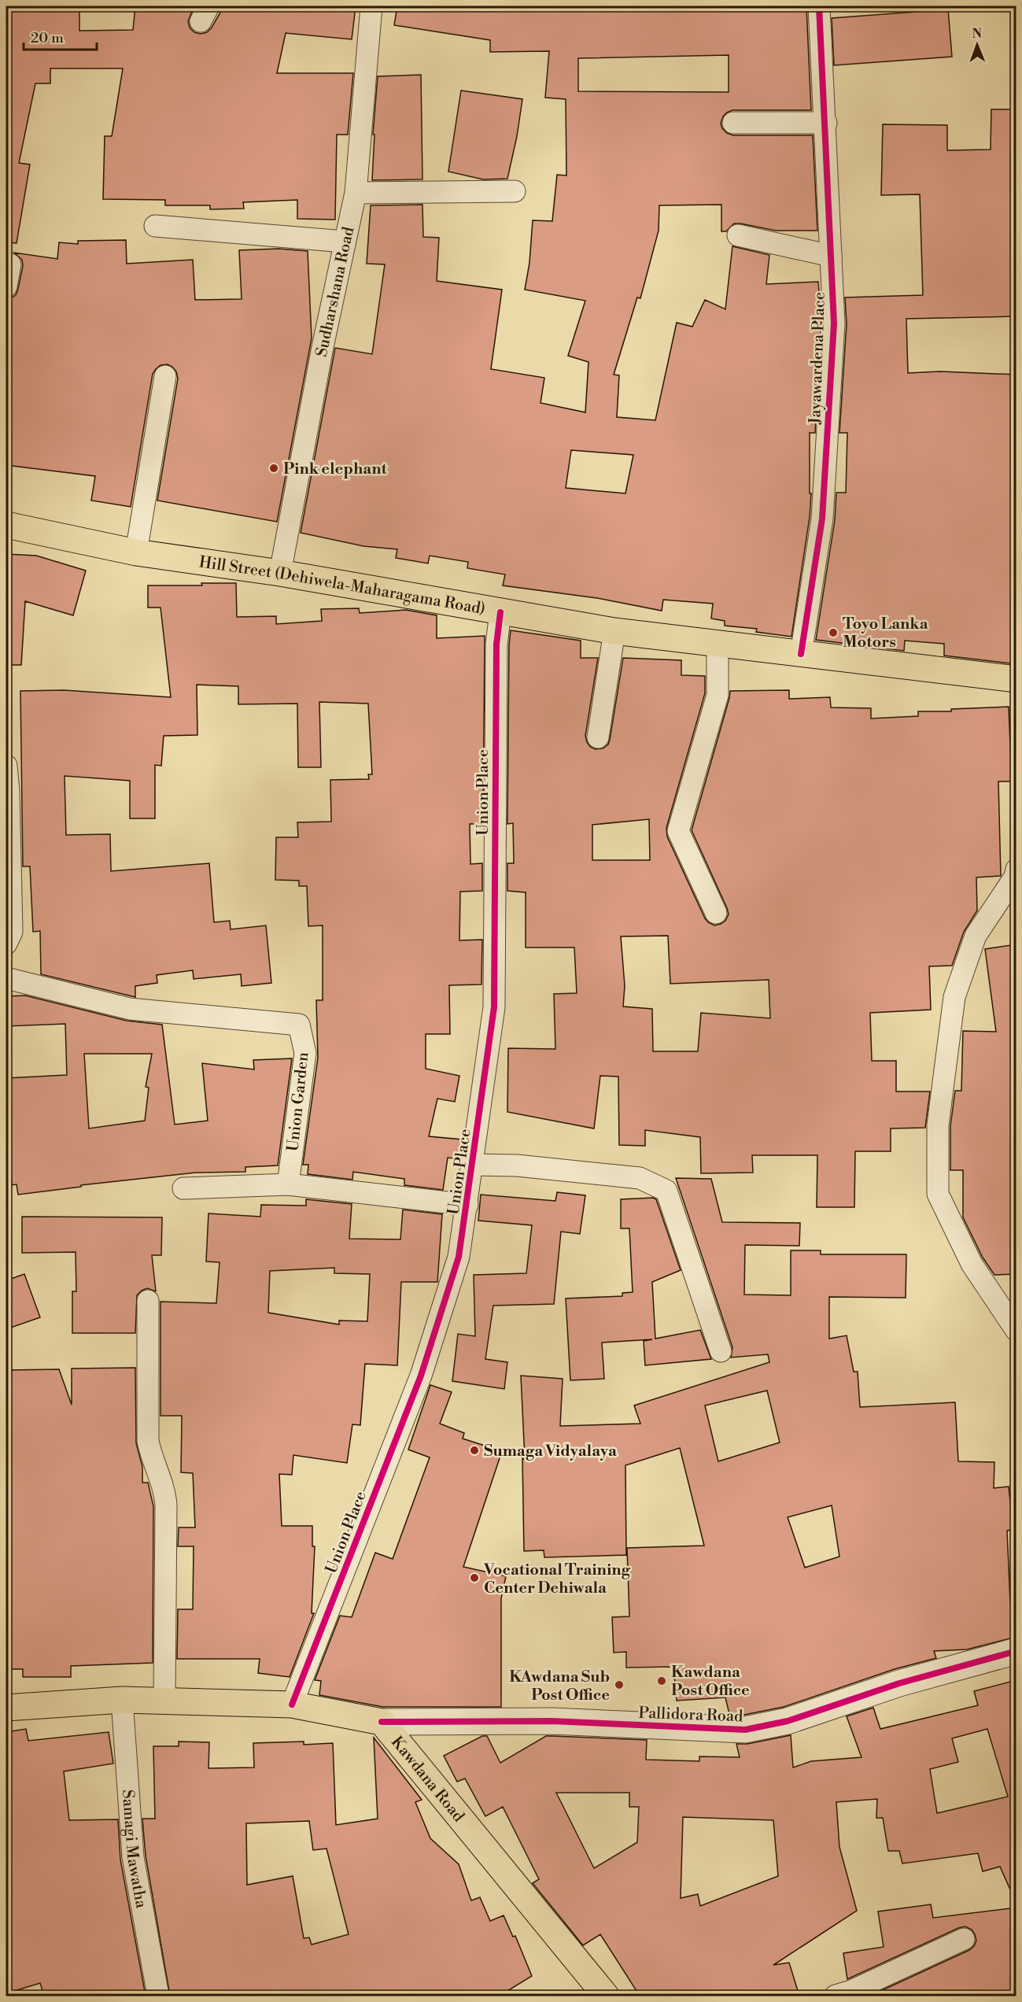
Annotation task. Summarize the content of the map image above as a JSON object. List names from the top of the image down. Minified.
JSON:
{"streets":{"main road":["Hill Street (Dehiwela-Maharagama Road)","Kawdana Road"],"street":["Sudharshana Road","Jayawardena Place","Union Place","Union Garden","Pallidora Road","Samagi Mawatha"]},"crossings":[["Sudharshana Road","Hill Street (Dehiwela-Maharagama Road)"],["Jayawardena Place","Hill Street (Dehiwela-Maharagama Road)"],["Hill Street (Dehiwela-Maharagama Road)","Union Place"],["Union Place","Kawdana Road"],["Pallidora Road","Kawdana Road"],["Kawdana Road","Samagi Mawatha"]],"places":["Pink elephant","Toyo Lanka Motors","Sumaga Vidyalaya","Vocational Training Center Dehiwala","Kawdana Post Office","KAwdana Sub Post Office"],"scale_bar":"20 m","north":"top"}
